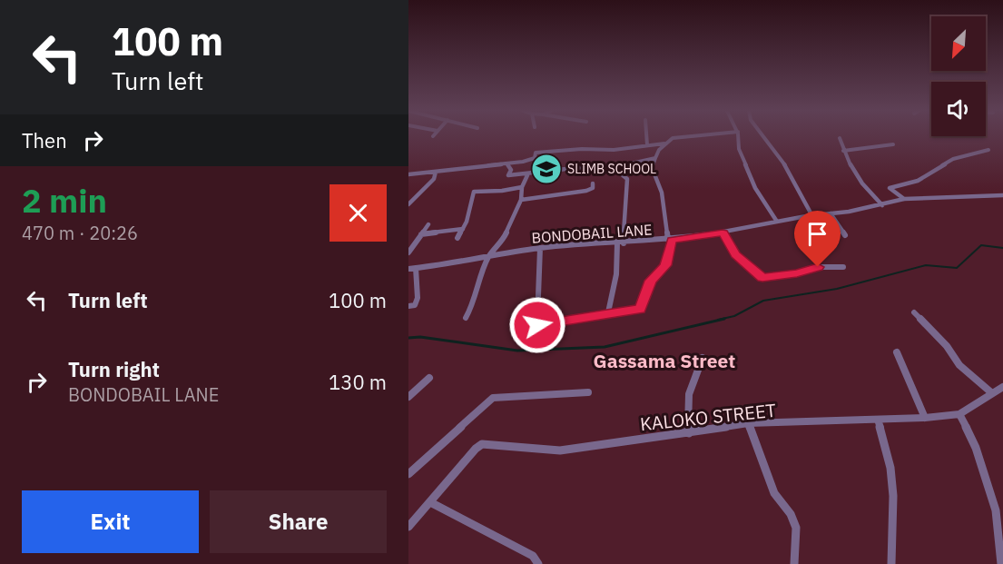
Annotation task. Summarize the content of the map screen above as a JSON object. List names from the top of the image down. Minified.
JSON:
{"streets":{"street":["BONDOBAIL LANE","KALOKO STREET"]},"districts":["Gassama Street"],"places":{"school or university":["SLIMB SCHOOL"]},"north":"bottom left","page":{"turn":["100 m","Turn left"],"then":"Then","heading":["2 min","470 m · 20:26"],"list":[{"name":"Turn left","value":"100 m"},{"name":"Turn right","note":"BONDOBAIL LANE","value":"130 m"}],"buttons":["Exit","Share"]}}
